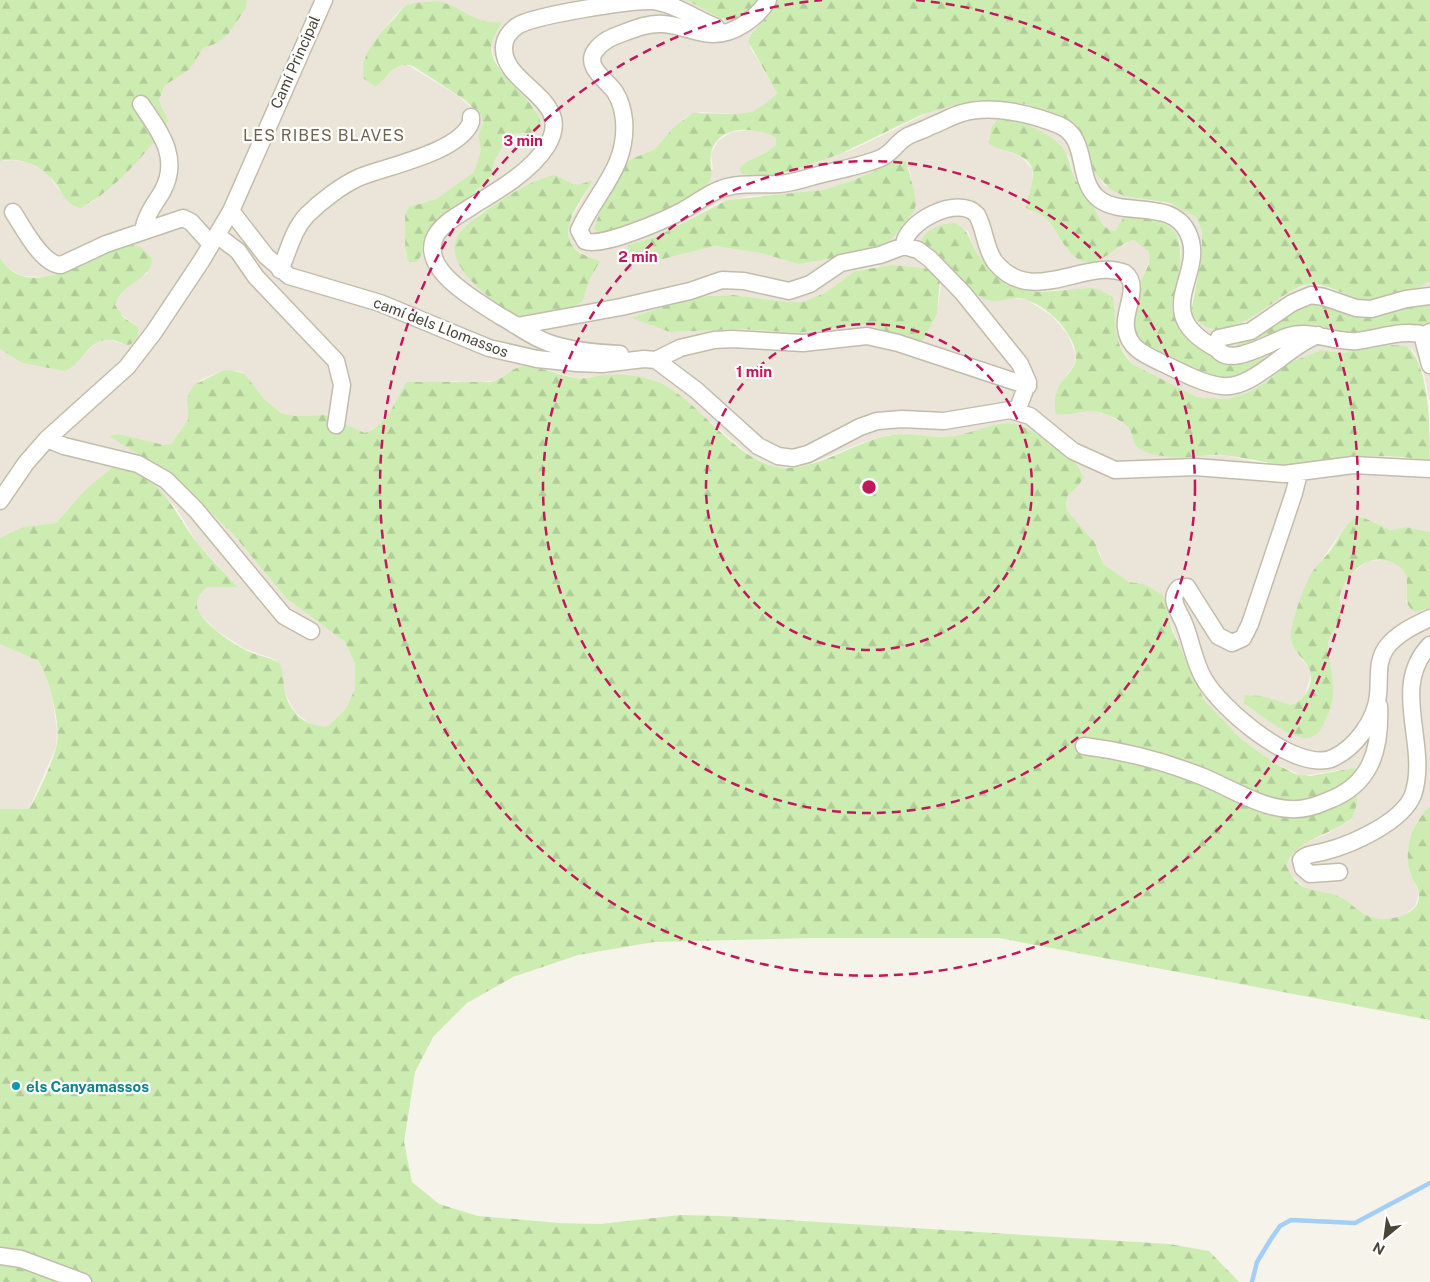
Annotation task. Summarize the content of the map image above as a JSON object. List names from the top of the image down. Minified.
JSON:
{"streets":{"street":["Camí Principal","camí dels Llomassos"]},"crossings":[["Camí Principal","camí dels Llomassos"]],"districts":["LES RIBES BLAVES"],"places":["els Canyamassos"],"north":"bottom left","rings":["3 min","2 min","1 min"]}
